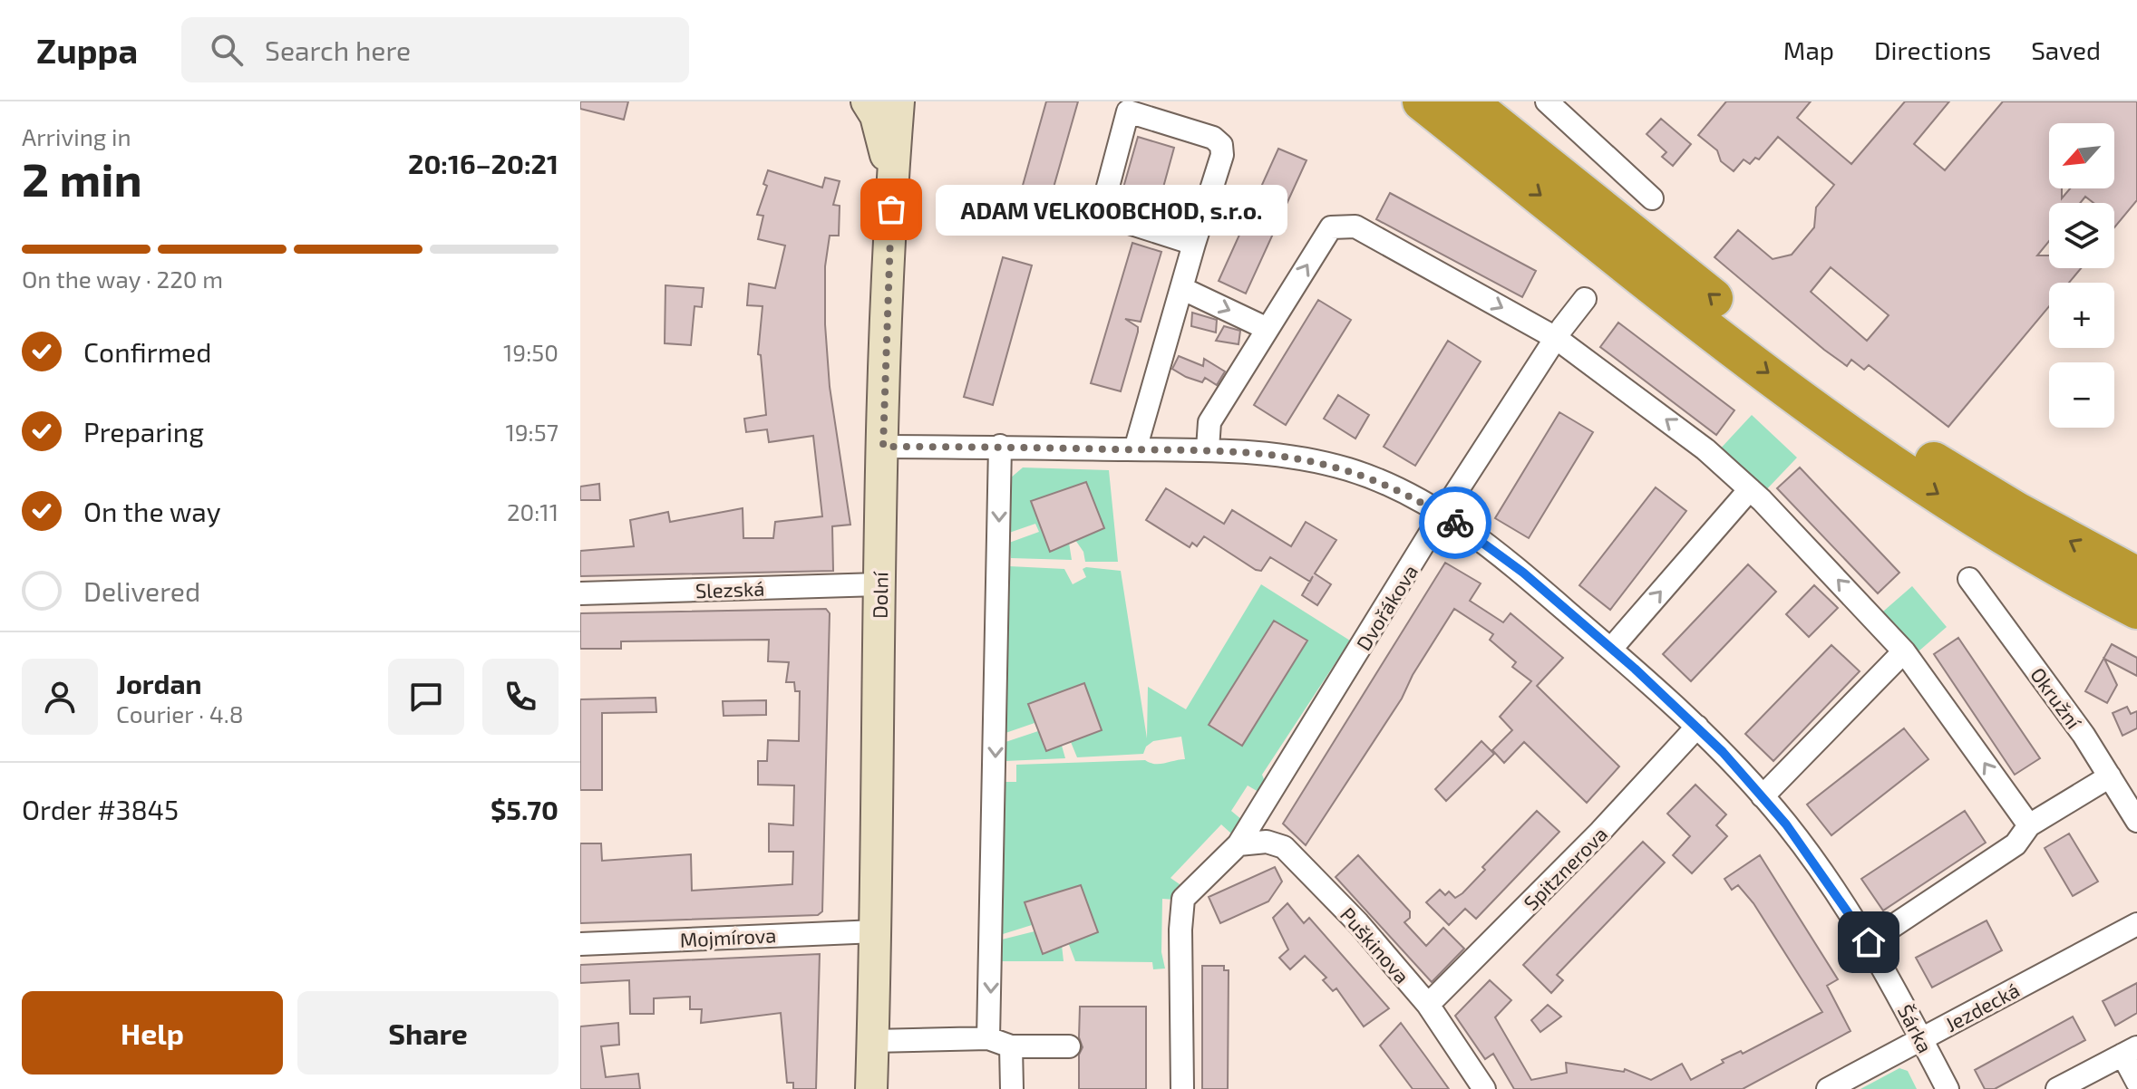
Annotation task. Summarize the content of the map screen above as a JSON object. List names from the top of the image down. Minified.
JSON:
{"streets":{"main road":["Dolní"],"street":["Slezská","Dvořákova","Okružní","Spitznerova","Mojmírova","Puškinova","Jezdecká","Šárka"]},"crossings":[["Slezská","Dolní"],["Dolní","Mojmírova"],["Dolní","Šárka"],["Dvořákova","Puškinova"],["Dvořákova","Šárka"],["Spitznerova","Puškinova"],["Spitznerova","Šárka"],["Jezdecká","Šárka"]],"places":["ADAM VELKOOBCHOD, s.r.o."],"north":"bottom left","page":{"header":"Zuppa","search":"Search here","nav":["Map","Directions","Saved"],"heading":["2 min","Arriving in","20:16–20:21"],"panel":["Jordan","Courier · 4.8","Order #3845","$5.70"],"map_buttons":["+","−"],"bubble":"ADAM VELKOOBCHOD, s.r.o.","bar":"On the way · 220 m","list":[["Confirmed","19:50"],["Preparing","19:57"],["On the way","20:11"],"Delivered"],"buttons":["Help","Share"]}}
